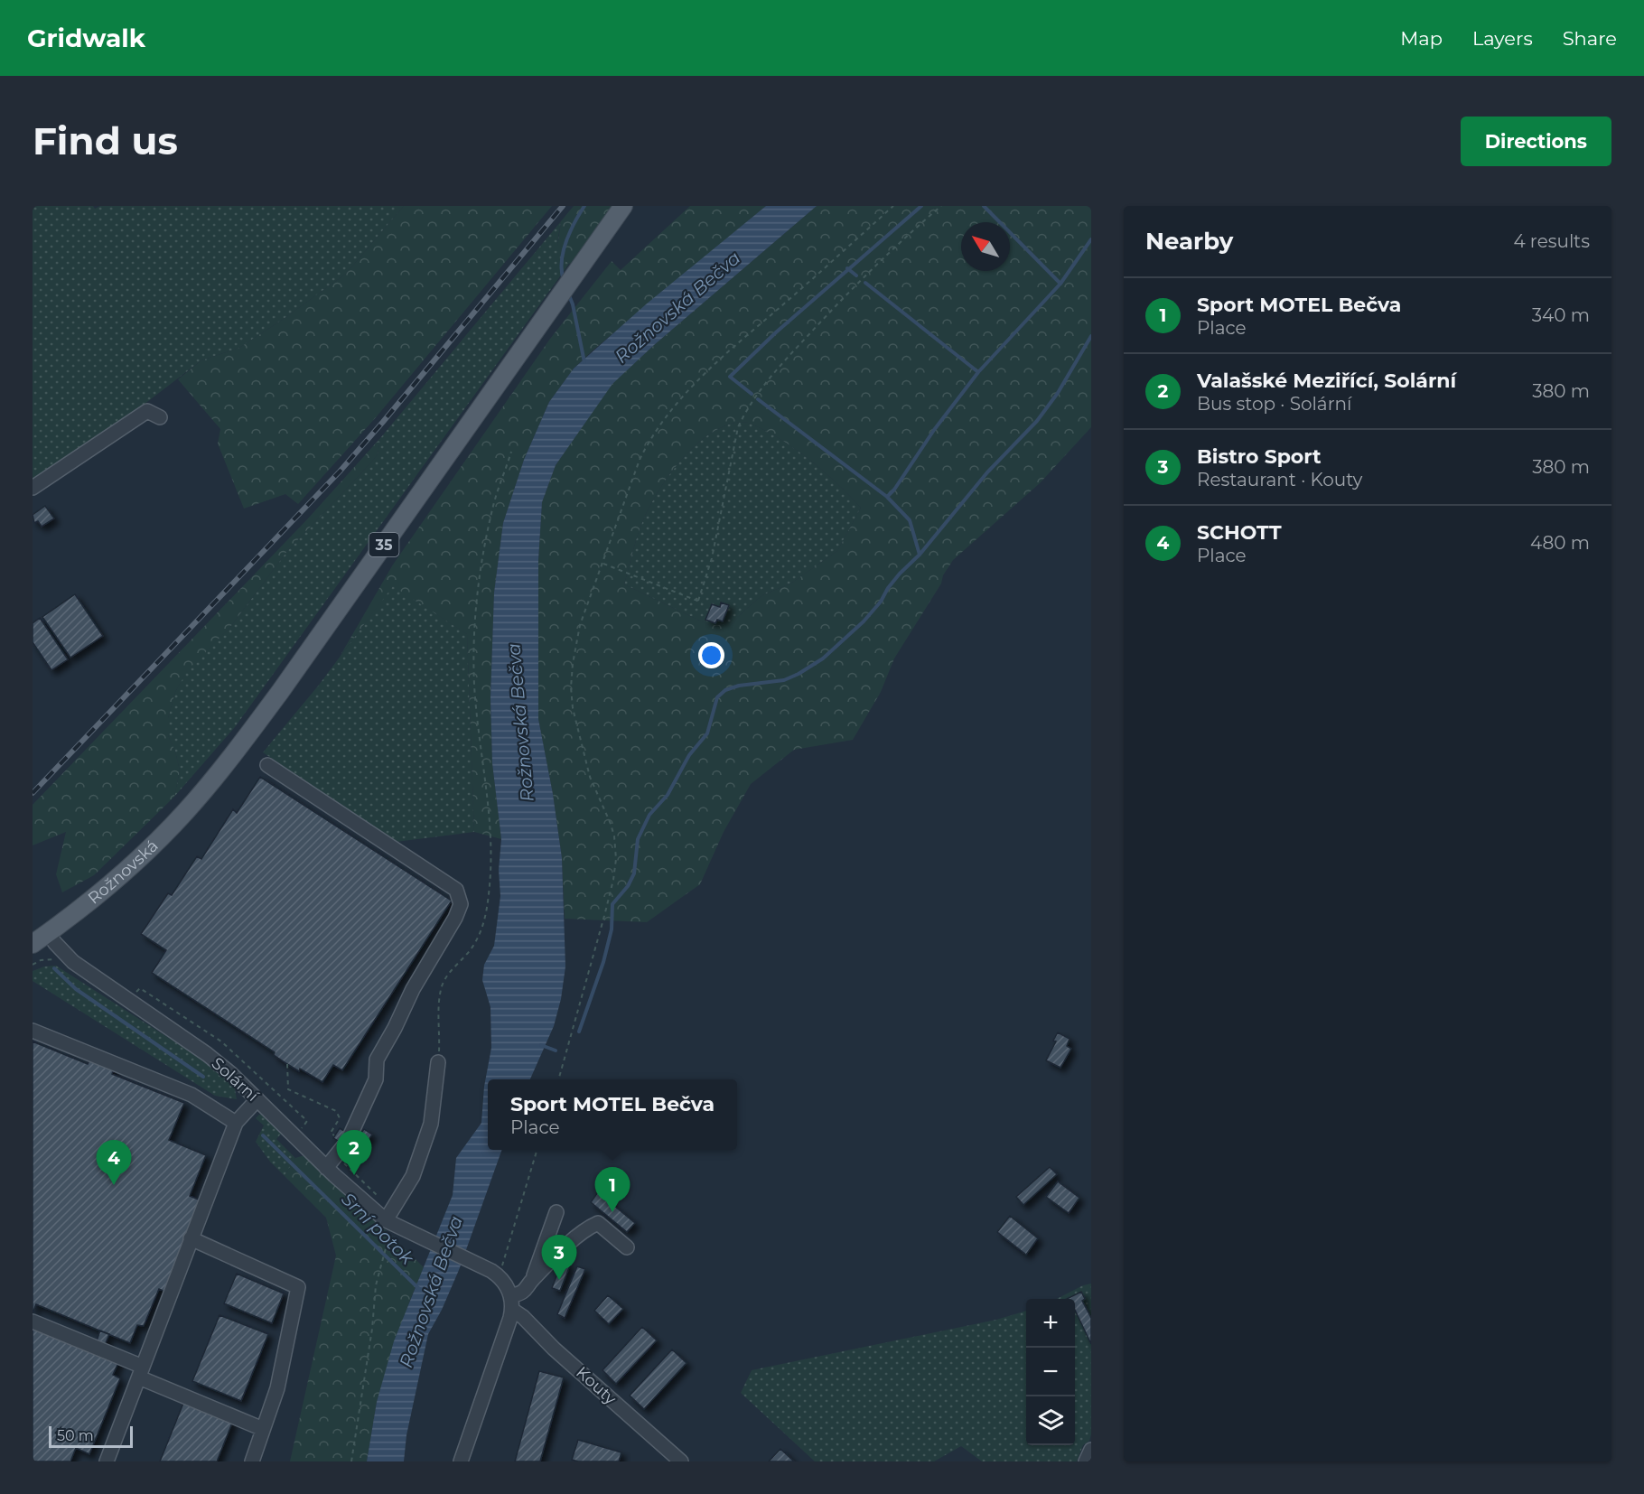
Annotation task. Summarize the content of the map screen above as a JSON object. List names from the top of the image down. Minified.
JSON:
{"streets":{"main road":["35","Rožnovská"],"street":["Solární","Kouty"]},"crossings":[["Rožnovská","Solární"],["Solární","Kouty"]],"water":["Rožnovská Bečva","Srní potok"],"scale_bar":"50 m","north":"top left","page":{"header":"Gridwalk","nav":["Map","Layers","Share"],"buttons":"Directions","title":"Find us","heading":["Nearby","4 results"],"list":[{"mark":"1","name":"Sport MOTEL Bečva","note":"Place","value":"340 m"},{"mark":"2","name":"Valašské Meziřící, Solární","note":"Bus stop · Solární","value":"380 m"},{"mark":"3","name":"Bistro Sport","note":"Restaurant · Kouty","value":"380 m"},{"mark":"4","name":"SCHOTT","note":"Place","value":"480 m"}],"popup":["Sport MOTEL Bečva","Place"],"pins":["2","4","1","3"],"map_buttons":["+","−"],"scale":"50 m"}}
